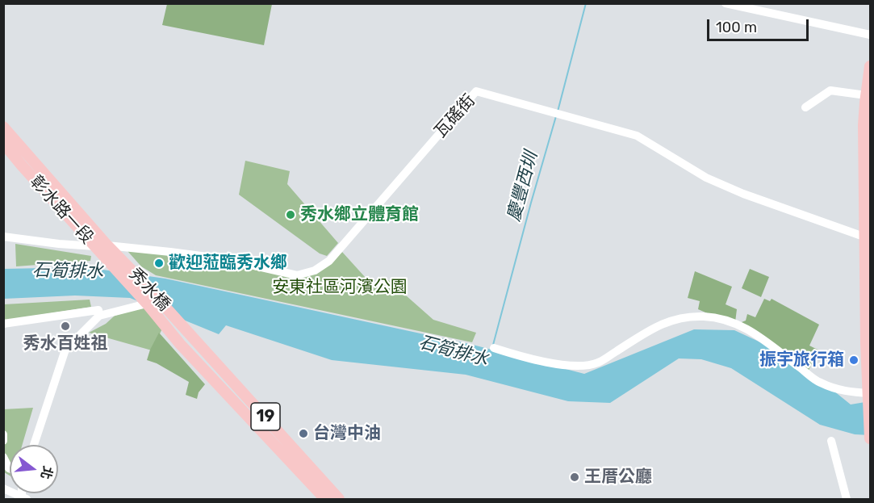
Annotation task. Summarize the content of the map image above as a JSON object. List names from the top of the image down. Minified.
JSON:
{"streets":{"main road":["彰水路一段","秀水橋","19"],"street":["瓦磘街"]},"crossings":[["瓦磘街","彰水路一段"],["瓦磘街","秀水橋"],["彰水路一段","秀水橋"]],"water":["慶豐西圳","石筍排水"],"parks":["安東社區河濱公園"],"places":["秀水鄉立體育館","歡迎蒞臨秀水鄉","秀水百姓祖","振宇旅行箱","台灣中油","王厝公廳"],"scale_bar":"100 m","north":"right"}
